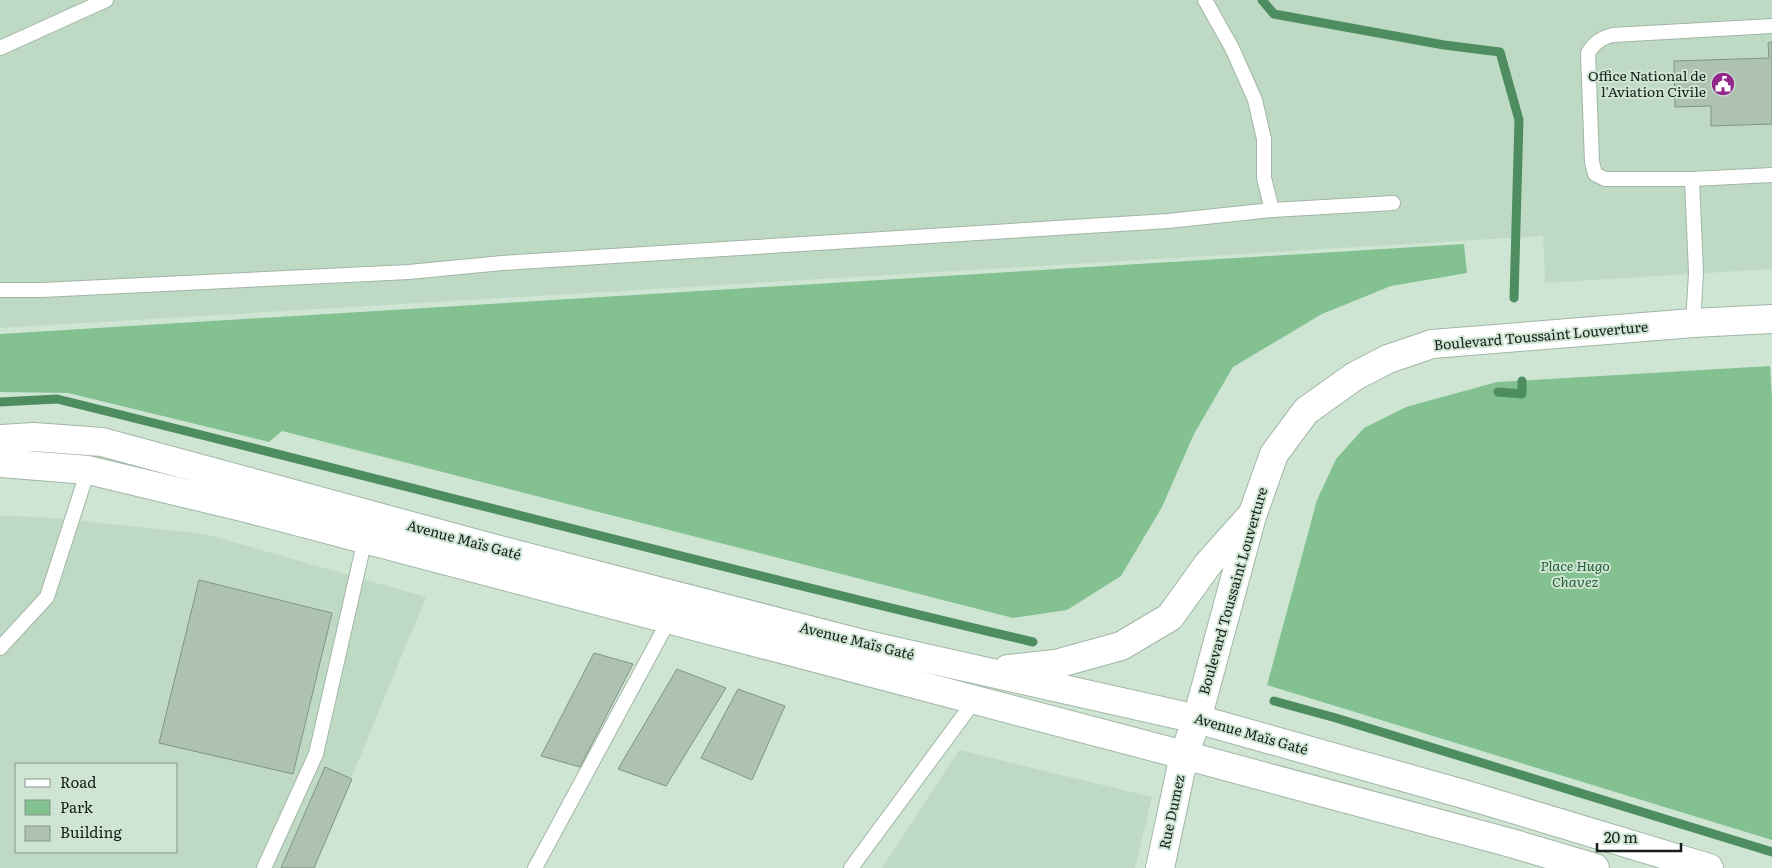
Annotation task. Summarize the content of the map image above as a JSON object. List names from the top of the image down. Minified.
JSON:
{"streets":{"main road":["Boulevard Toussaint Louverture","Avenue Maïs Gaté","Rue Dumez"]},"crossings":[["Boulevard Toussaint Louverture","Avenue Maïs Gaté"],["Boulevard Toussaint Louverture","Rue Dumez"],["Avenue Maïs Gaté","Rue Dumez"]],"parks":["Place Hugo Chavez"],"places":{"public building":["Office National de l'Aviation Civile"]},"legend":["Road","Park","Building"],"scale_bar":"20 m"}
